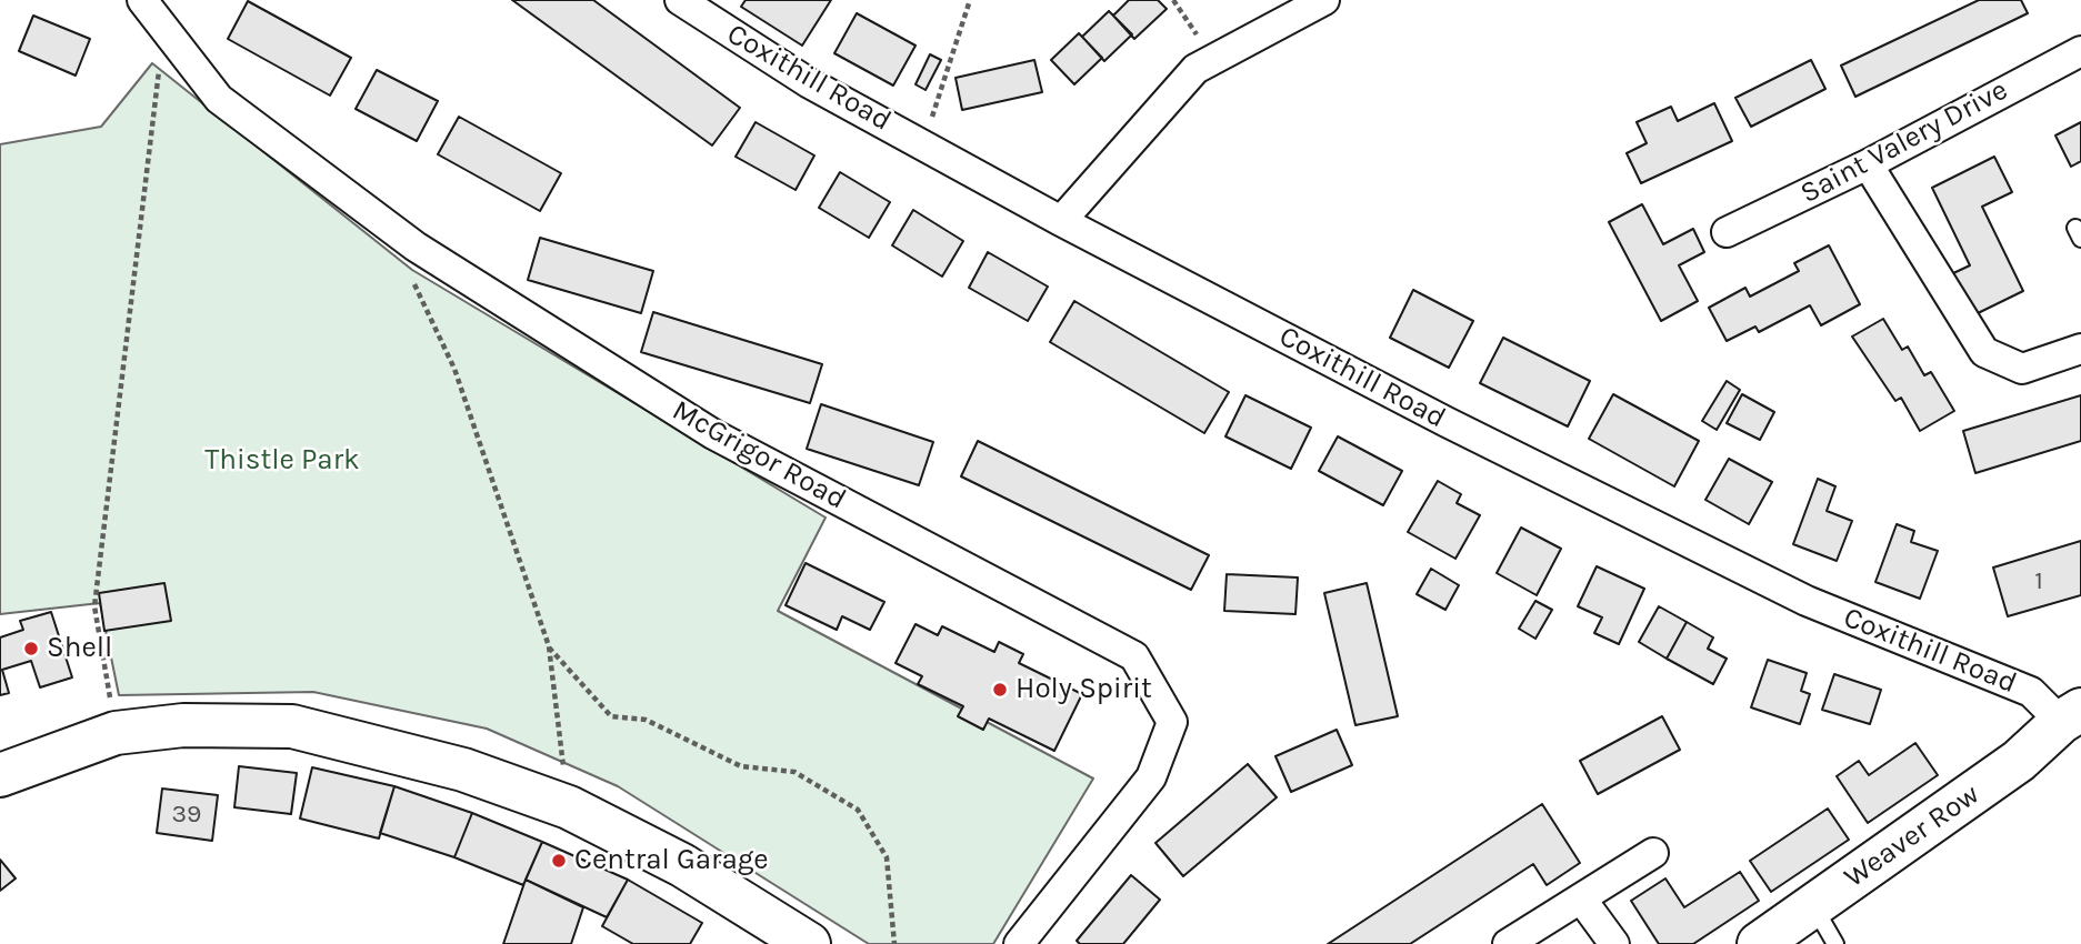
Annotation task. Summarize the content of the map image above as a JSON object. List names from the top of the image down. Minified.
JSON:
{"streets":{"main road":["Weaver Row"],"street":["Coxithill Road","Saint Valery Drive","McGrigor Road"]},"crossings":[["Coxithill Road","Weaver Row"]],"parks":["Thistle Park"],"places":["Shell","Holy Spirit","Central Garage"],"house_numbers":["1","39"]}
